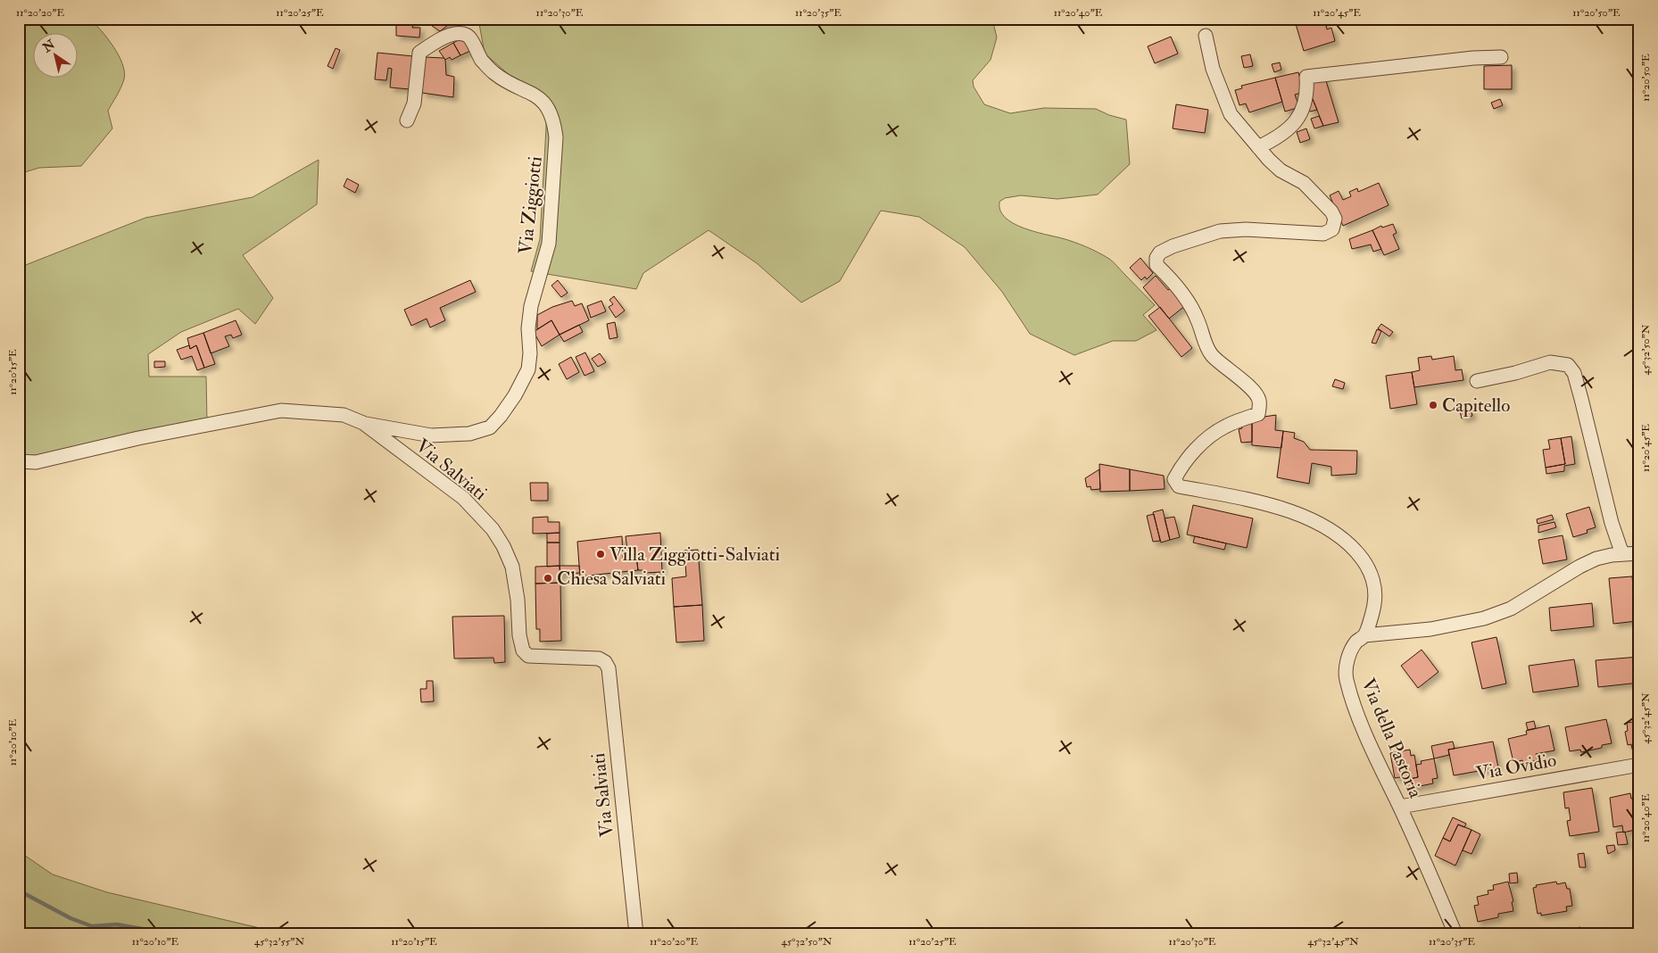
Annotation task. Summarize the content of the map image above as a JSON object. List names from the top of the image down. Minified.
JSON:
{"streets":{"street":["Via Ziggiotti","Via Salviati","Via della Pastoria","Via Ovidio"]},"crossings":[["Via Ziggiotti","Via Salviati"],["Via della Pastoria","Via Ovidio"]],"places":["Capitello","Villa Ziggiotti-Salviati","Chiesa Salviati"],"north":"top left","coordinates":["11°20'20\"E","11°20'25\"E","11°20'30\"E","11°20'35\"E","11°20'40\"E","11°20'45\"E","11°20'50\"E","45°32'50\"N","11°20'15\"E","45°32'45\"N","11°20'10\"E","45°32'55\"N"]}
